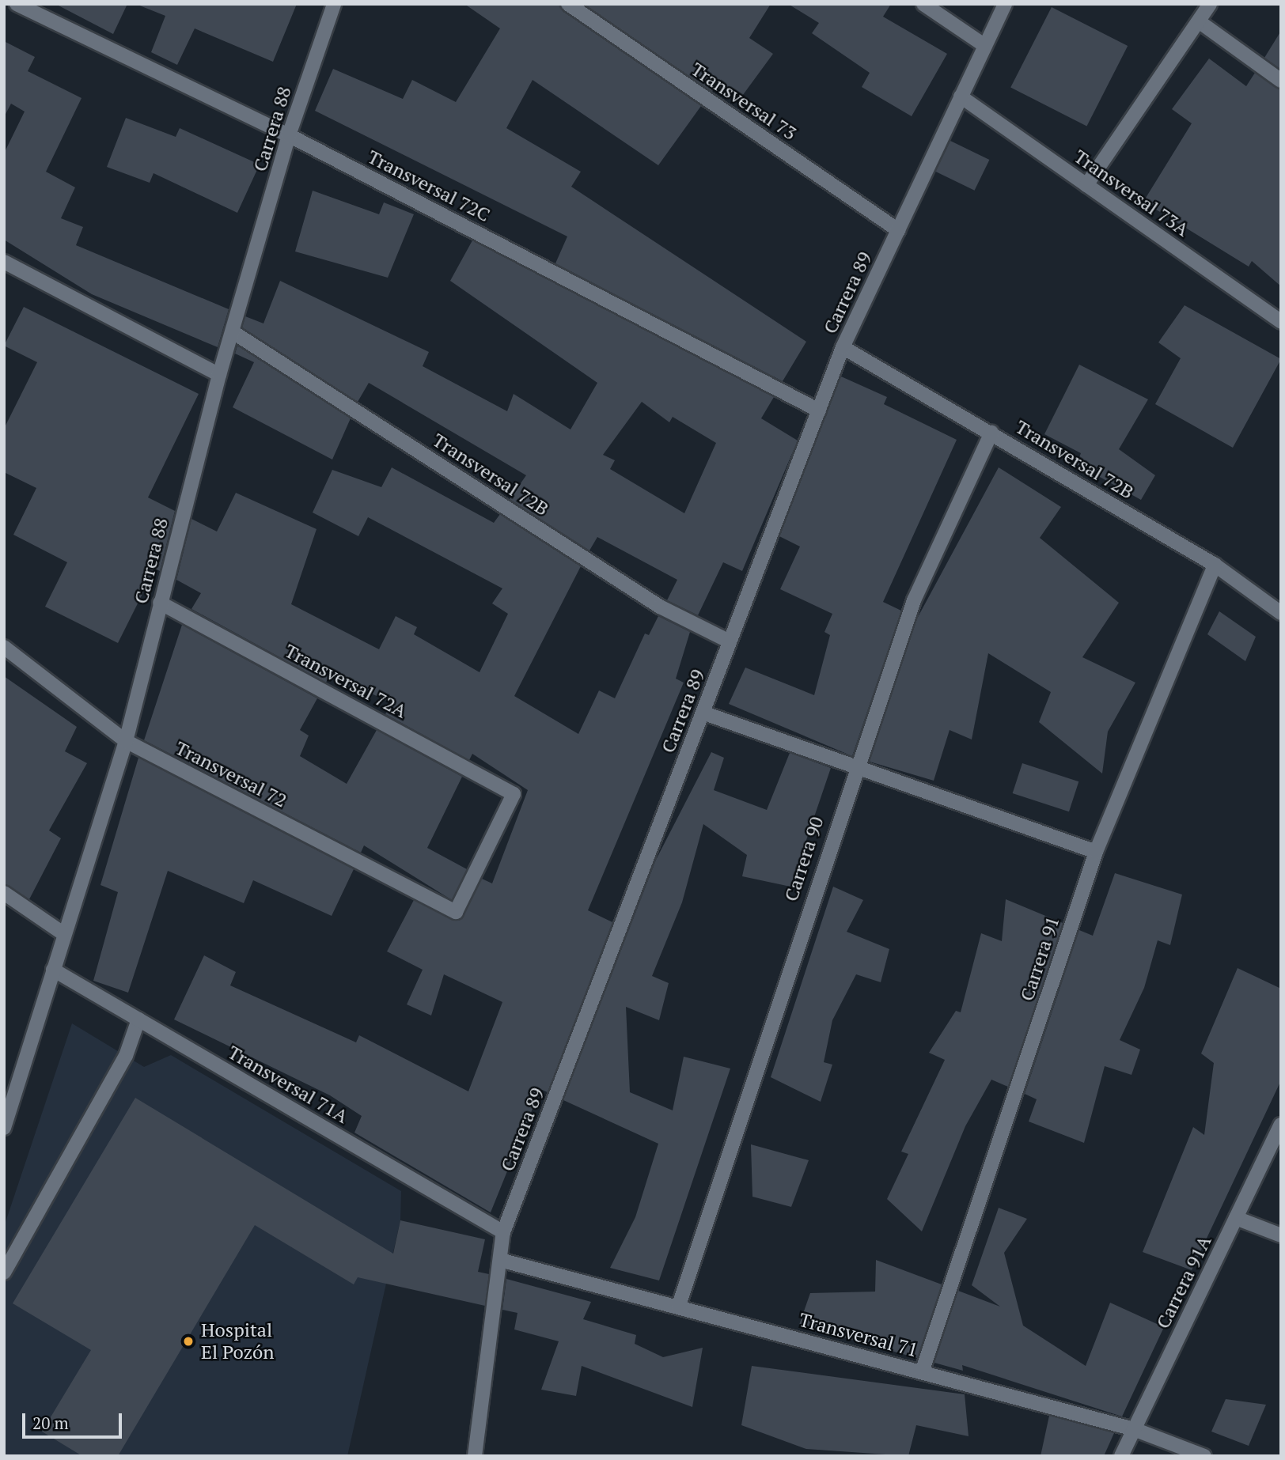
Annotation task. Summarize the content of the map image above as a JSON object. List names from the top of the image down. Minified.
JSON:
{"streets":{"street":["Transversal 73","Carrera 88","Transversal 72C","Transversal 73A","Carrera 89","Transversal 72B","Transversal 72A","Transversal 72","Carrera 90","Carrera 91","Transversal 71A","Carrera 91A","Transversal 71"]},"crossings":[["Transversal 73","Carrera 89"],["Carrera 88","Transversal 72C"],["Carrera 88","Transversal 72B"],["Carrera 88","Transversal 72A"],["Carrera 88","Transversal 72"],["Carrera 88","Transversal 71A"],["Transversal 72C","Carrera 89"],["Transversal 73A","Carrera 89"],["Carrera 89","Transversal 72B"],["Carrera 89","Transversal 71A"],["Carrera 89","Transversal 71"],["Transversal 72B","Carrera 90"],["Transversal 72B","Carrera 91"],["Transversal 72A","Transversal 72"],["Carrera 90","Transversal 71"],["Carrera 91","Transversal 71"],["Carrera 91A","Transversal 71"]],"places":["Hospital El Pozón"],"scale_bar":"20 m"}
